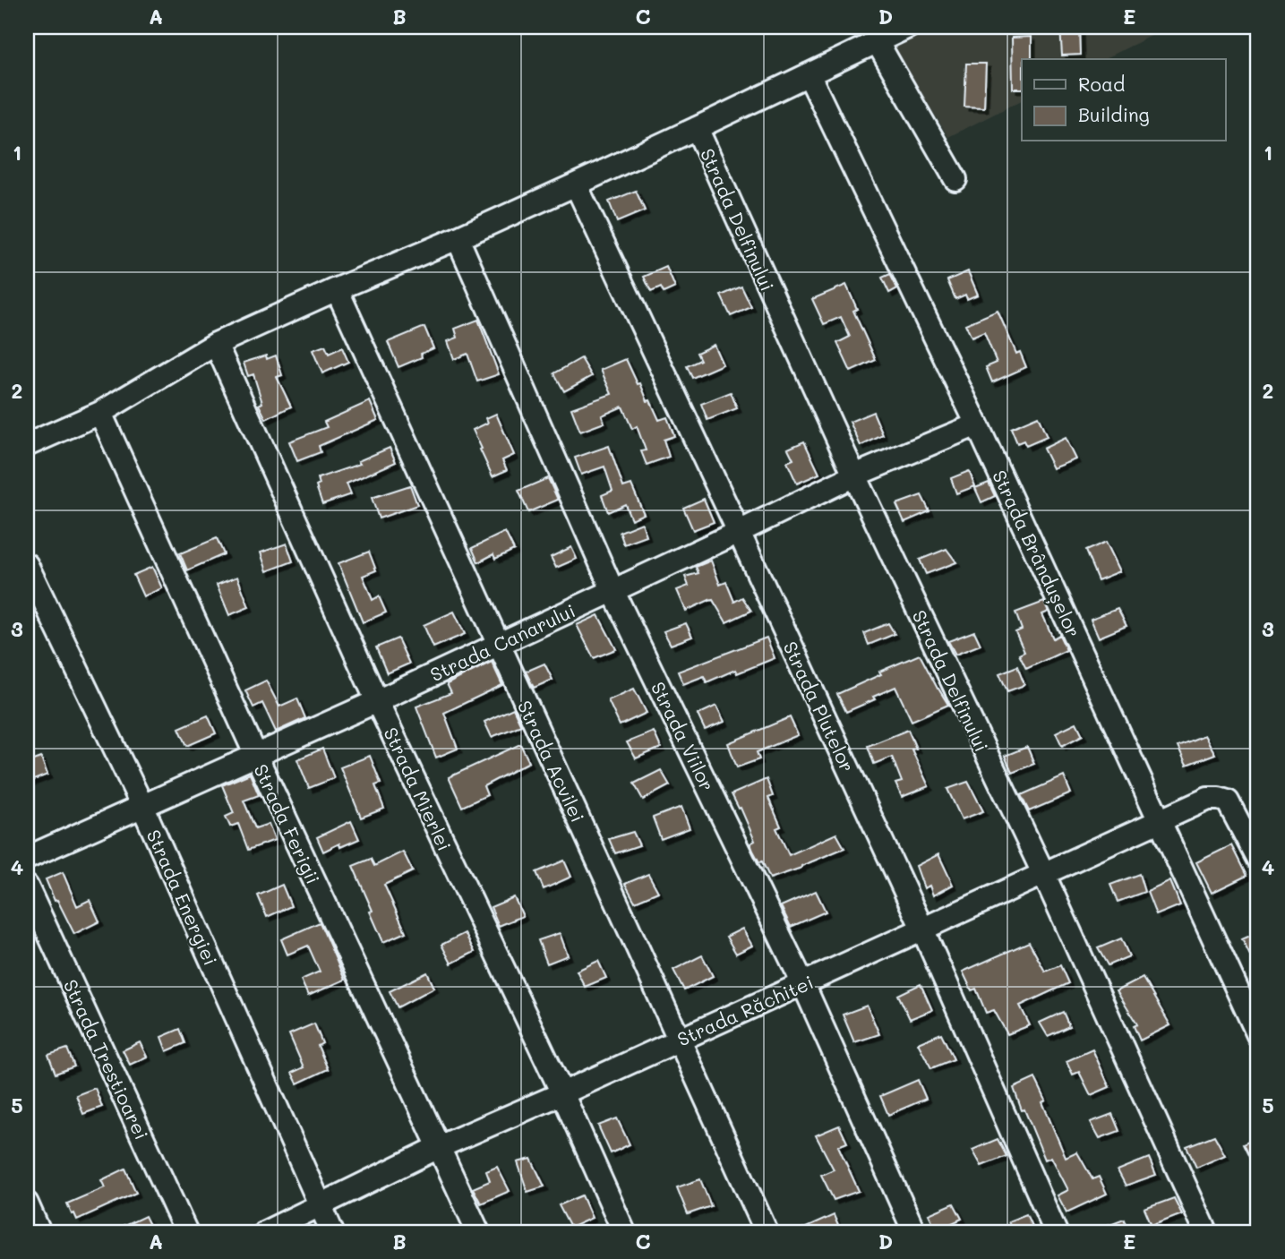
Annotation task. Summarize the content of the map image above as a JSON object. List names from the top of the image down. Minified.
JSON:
{"streets":{"street":["Strada Delfinului","Strada Brândușelor","Strada Canarului","Strada Plutelor","Strada Viilor","Strada Acvilei","Strada Mierlei","Strada Ferigii","Strada Energiei","Strada Răchitei","Strada Trestioarei"]},"crossings":[["Strada Delfinului","Strada Canarului"],["Strada Delfinului","Strada Răchitei"],["Strada Brândușelor","Strada Canarului"],["Strada Brândușelor","Strada Răchitei"],["Strada Canarului","Strada Plutelor"],["Strada Canarului","Strada Viilor"],["Strada Canarului","Strada Acvilei"],["Strada Canarului","Strada Mierlei"],["Strada Canarului","Strada Ferigii"],["Strada Canarului","Strada Energiei"],["Strada Plutelor","Strada Răchitei"],["Strada Viilor","Strada Răchitei"],["Strada Acvilei","Strada Răchitei"],["Strada Mierlei","Strada Răchitei"],["Strada Ferigii","Strada Răchitei"],["Strada Energiei","Strada Răchitei"]],"legend":["Road","Building"],"grid":{"columns":["A","B","C","D","E"],"rows":["1","2","3","4","5"]}}
